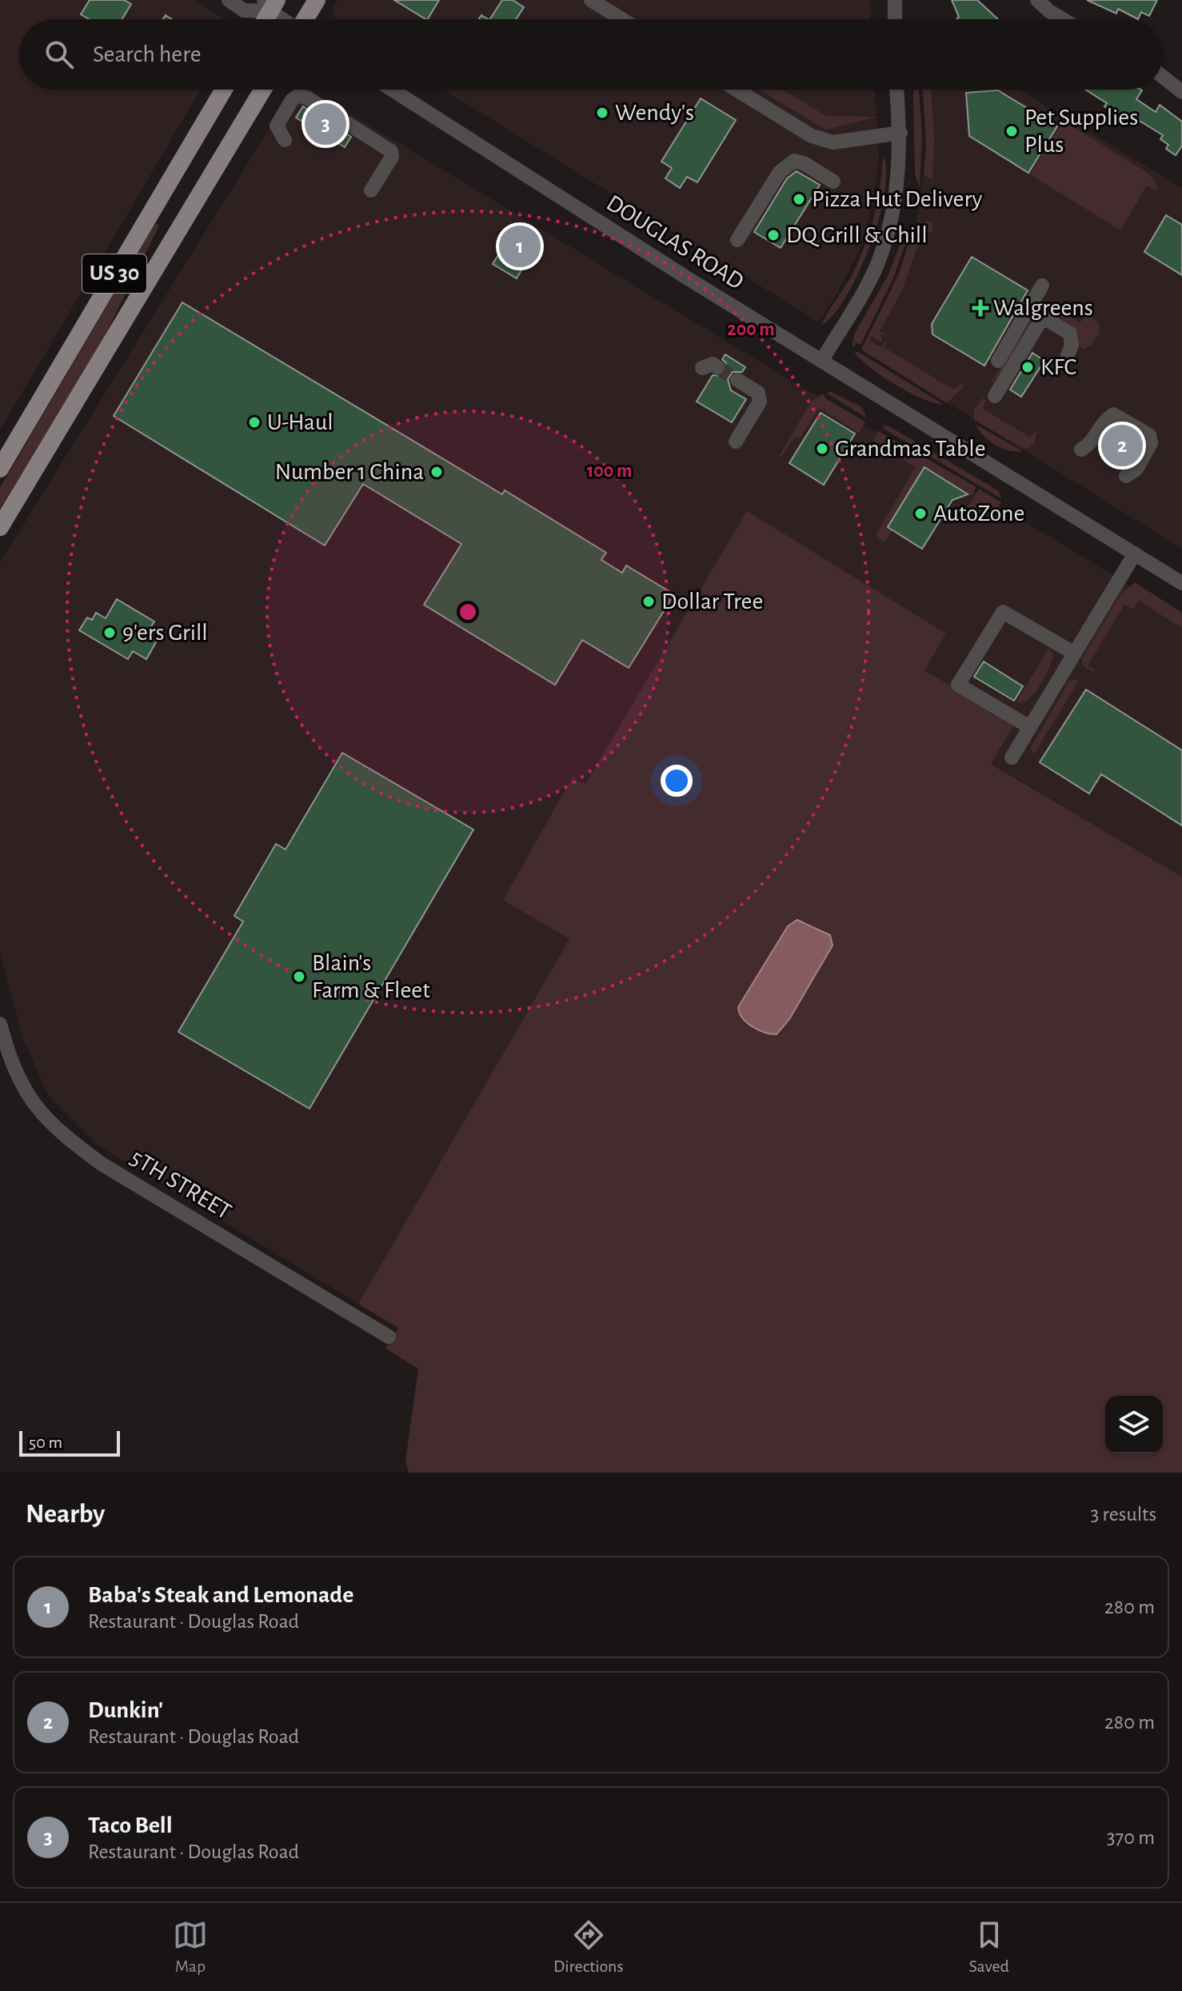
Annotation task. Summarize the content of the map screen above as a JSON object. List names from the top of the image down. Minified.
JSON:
{"streets":{"main road":["US 30"],"street":["DOUGLAS ROAD","5TH STREET"]},"places":{"other":["Wendy's","Pet Supplies Plus","Pizza Hut Delivery","DQ Grill & Chill","KFC","U-Haul","Grandmas Table","Number 1 China","AutoZone","Dollar Tree","9'ers Grill","Blain's Farm & Fleet"],"health":["Walgreens"]},"scale_bar":"50 m","page":{"search":"Search here","pins":["3","1","2"],"scale":"50 m","heading":["Nearby","3 results"],"list":[{"mark":"1","name":"Baba's Steak and Lemonade","note":"Restaurant · Douglas Road","value":"280 m"},{"mark":"2","name":"Dunkin'","note":"Restaurant · Douglas Road","value":"280 m"},{"mark":"3","name":"Taco Bell","note":"Restaurant · Douglas Road","value":"370 m"}],"nav":["Map","Directions","Saved"]},"rings":["200 m","100 m"]}
